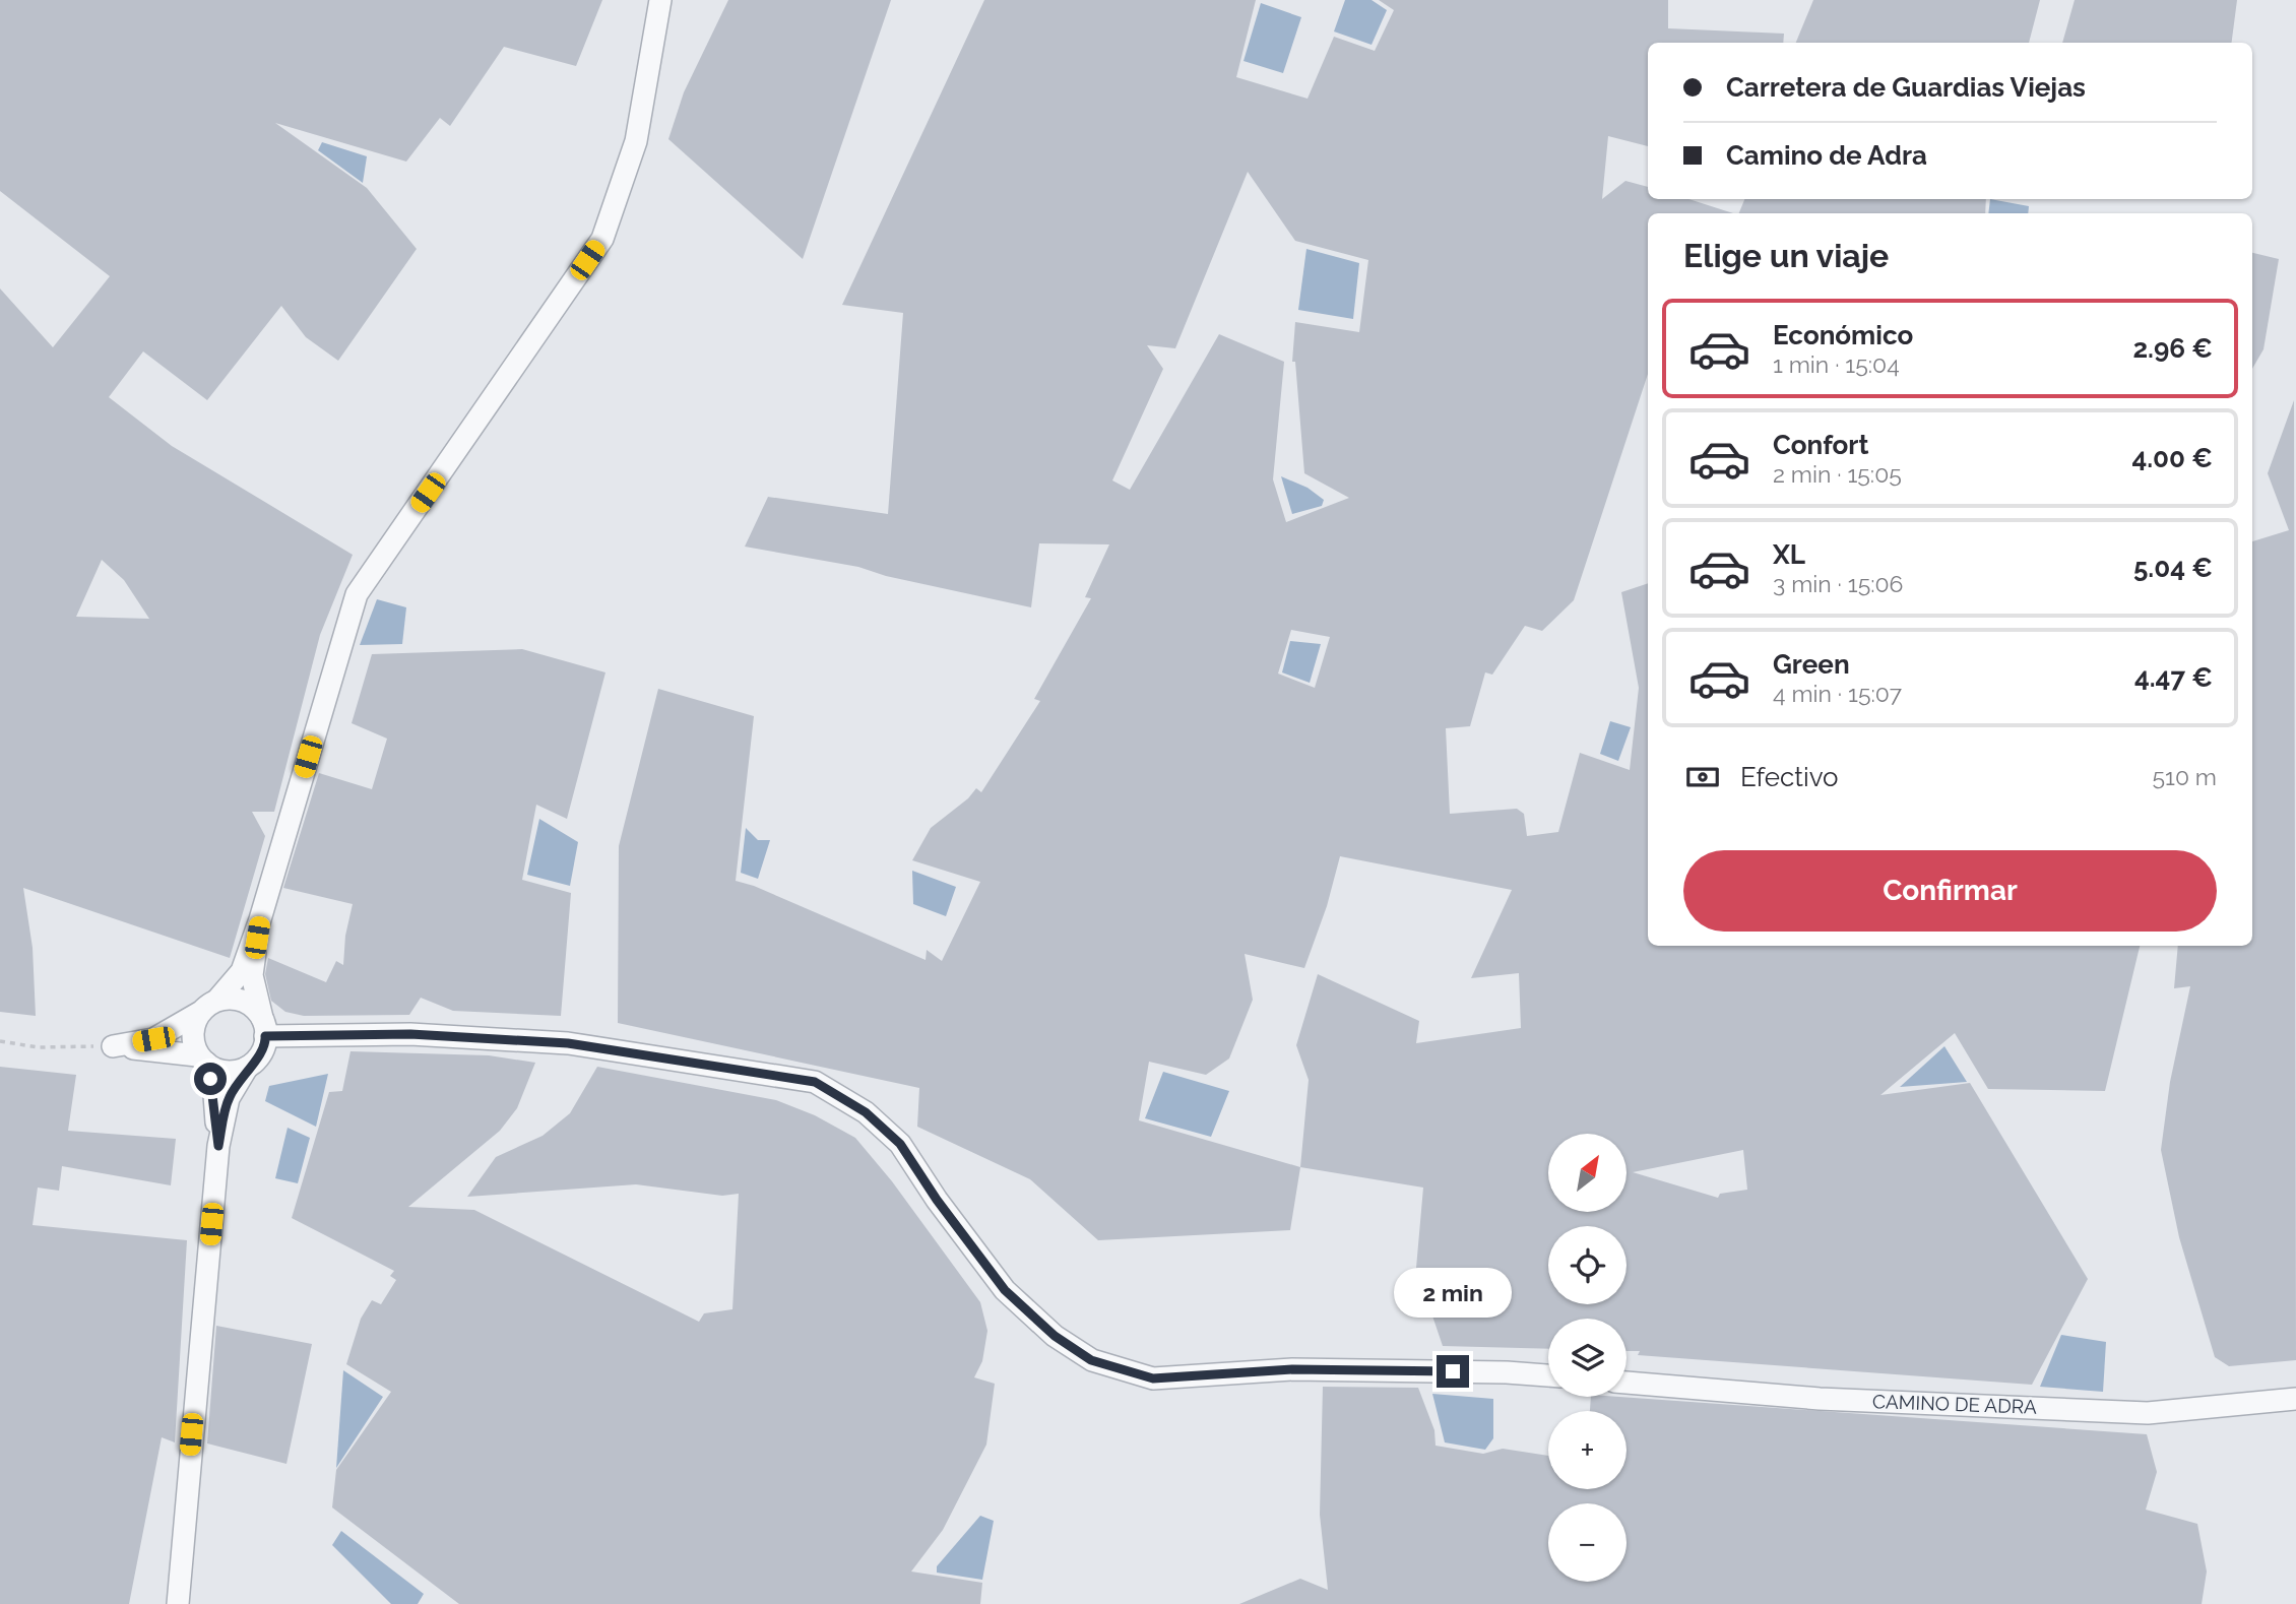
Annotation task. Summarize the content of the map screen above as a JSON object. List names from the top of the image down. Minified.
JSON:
{"streets":{"street":["CAMINO DE ADRA"]},"north":"top right","page":{"banner":["Carretera de Guardias Viejas","Camino de Adra"],"heading":"Elige un viaje","list":[{"name":"Económico","note":"1 min · 15:04","value":"2.96 €"},{"name":"Confort","note":"2 min · 15:05","value":"4.00 €"},{"name":"XL","note":"3 min · 15:06","value":"5.04 €"},{"name":"Green","note":"4 min · 15:07","value":"4.47 €"}],"pay":["Efectivo","510 m"],"buttons":"Confirmar","map_buttons":["+","−"],"bubble":"2 min"}}
